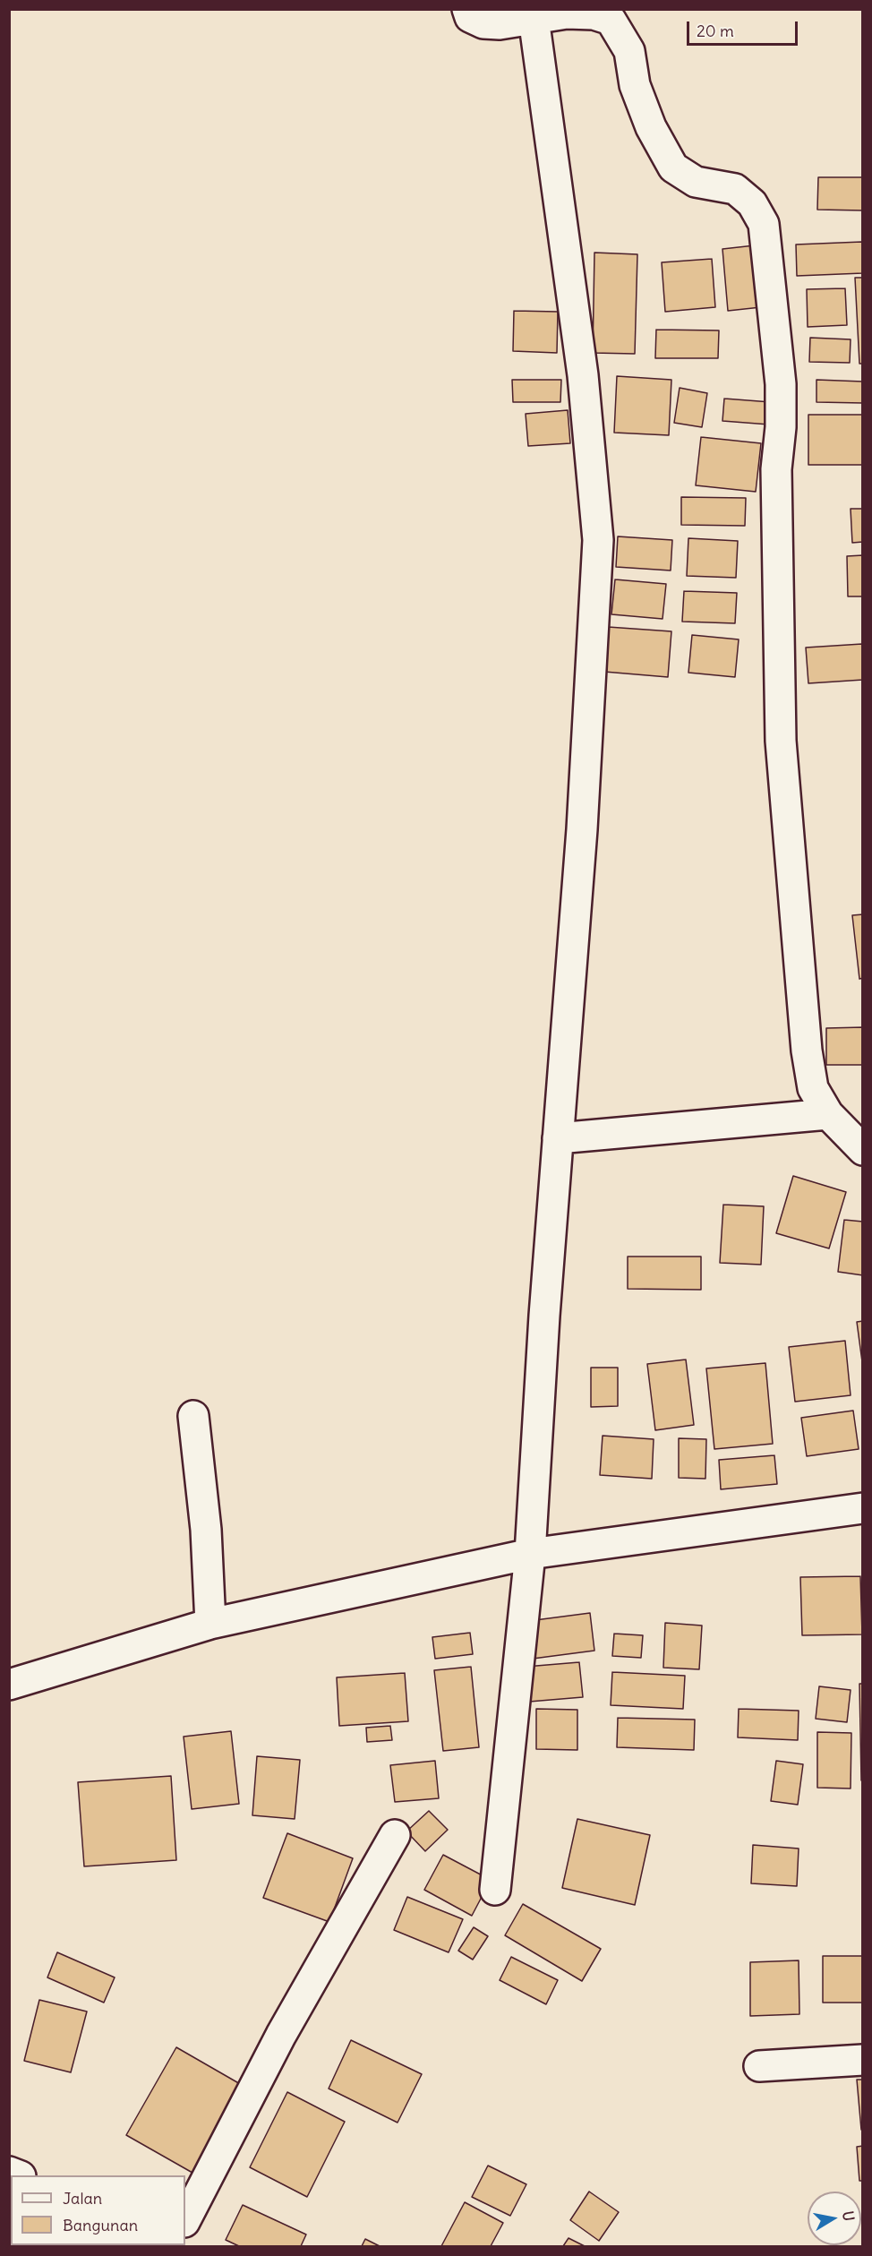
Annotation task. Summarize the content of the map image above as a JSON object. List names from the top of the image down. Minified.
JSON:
{"legend":["Jalan","Bangunan"],"scale_bar":"20 m","north":"right"}
